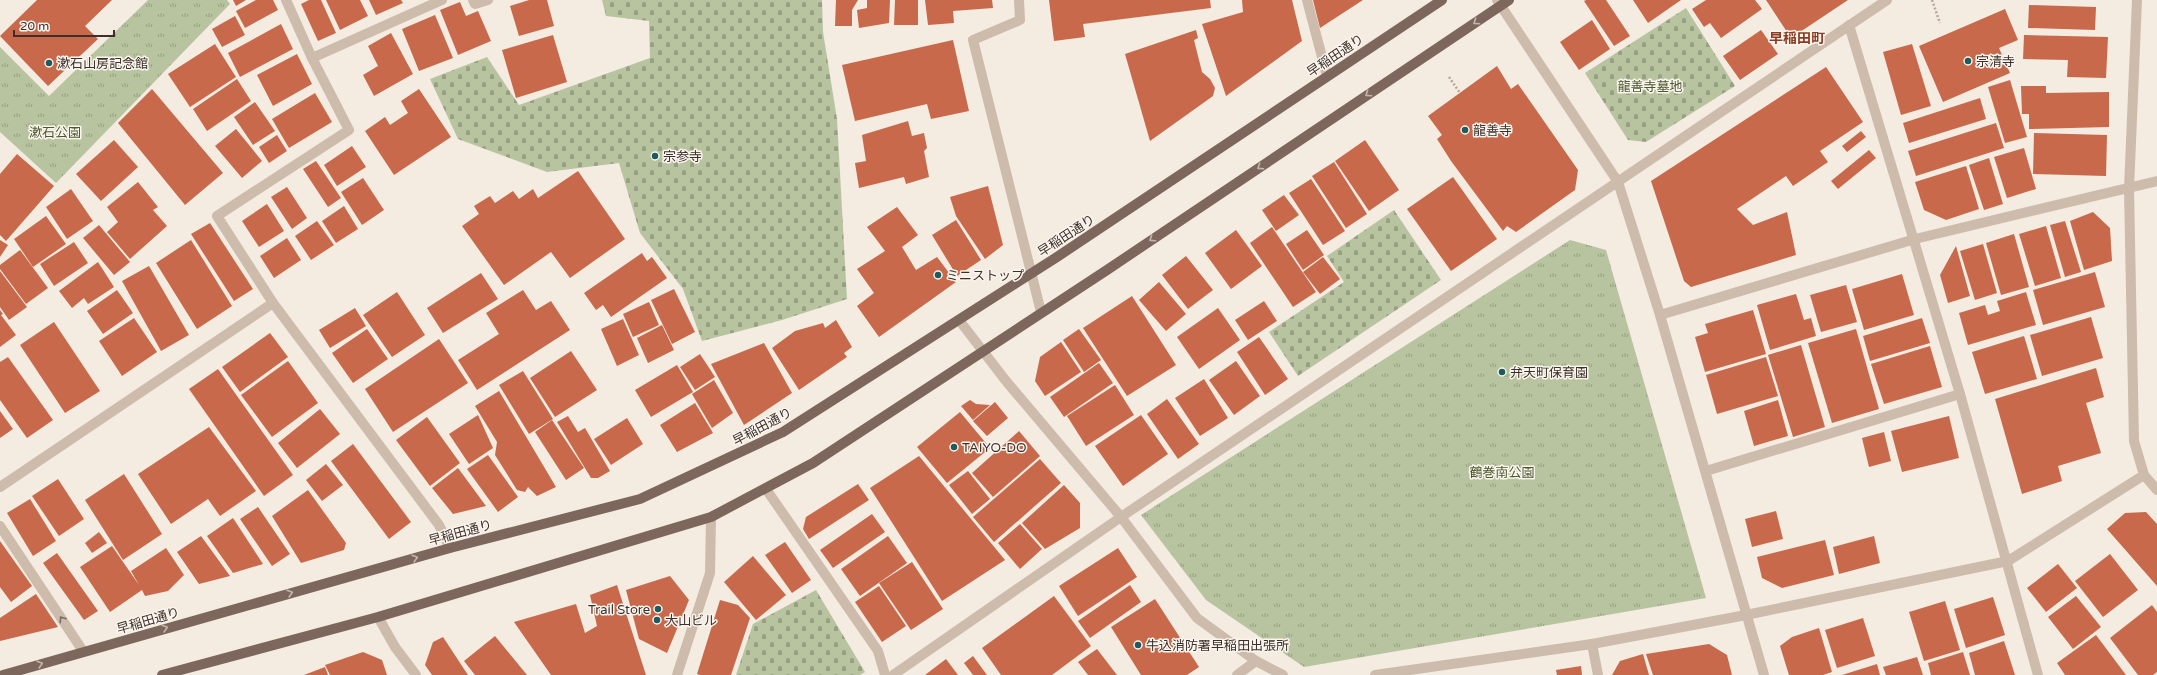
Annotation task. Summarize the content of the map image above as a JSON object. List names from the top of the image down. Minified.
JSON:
{"streets":{"main road":["早稲田通り"]},"districts":["早稲田町"],"parks":["龍善寺墓地","漱石公園","鶴巻南公園"],"places":["宗清寺","漱石山房記念館","龍善寺","宗参寺","ミニストップ","弁天町保育園","TAIYO-DO","Trail Store","大山ビル","牛込消防署早稲田出張所"],"scale_bar":"20 m"}
